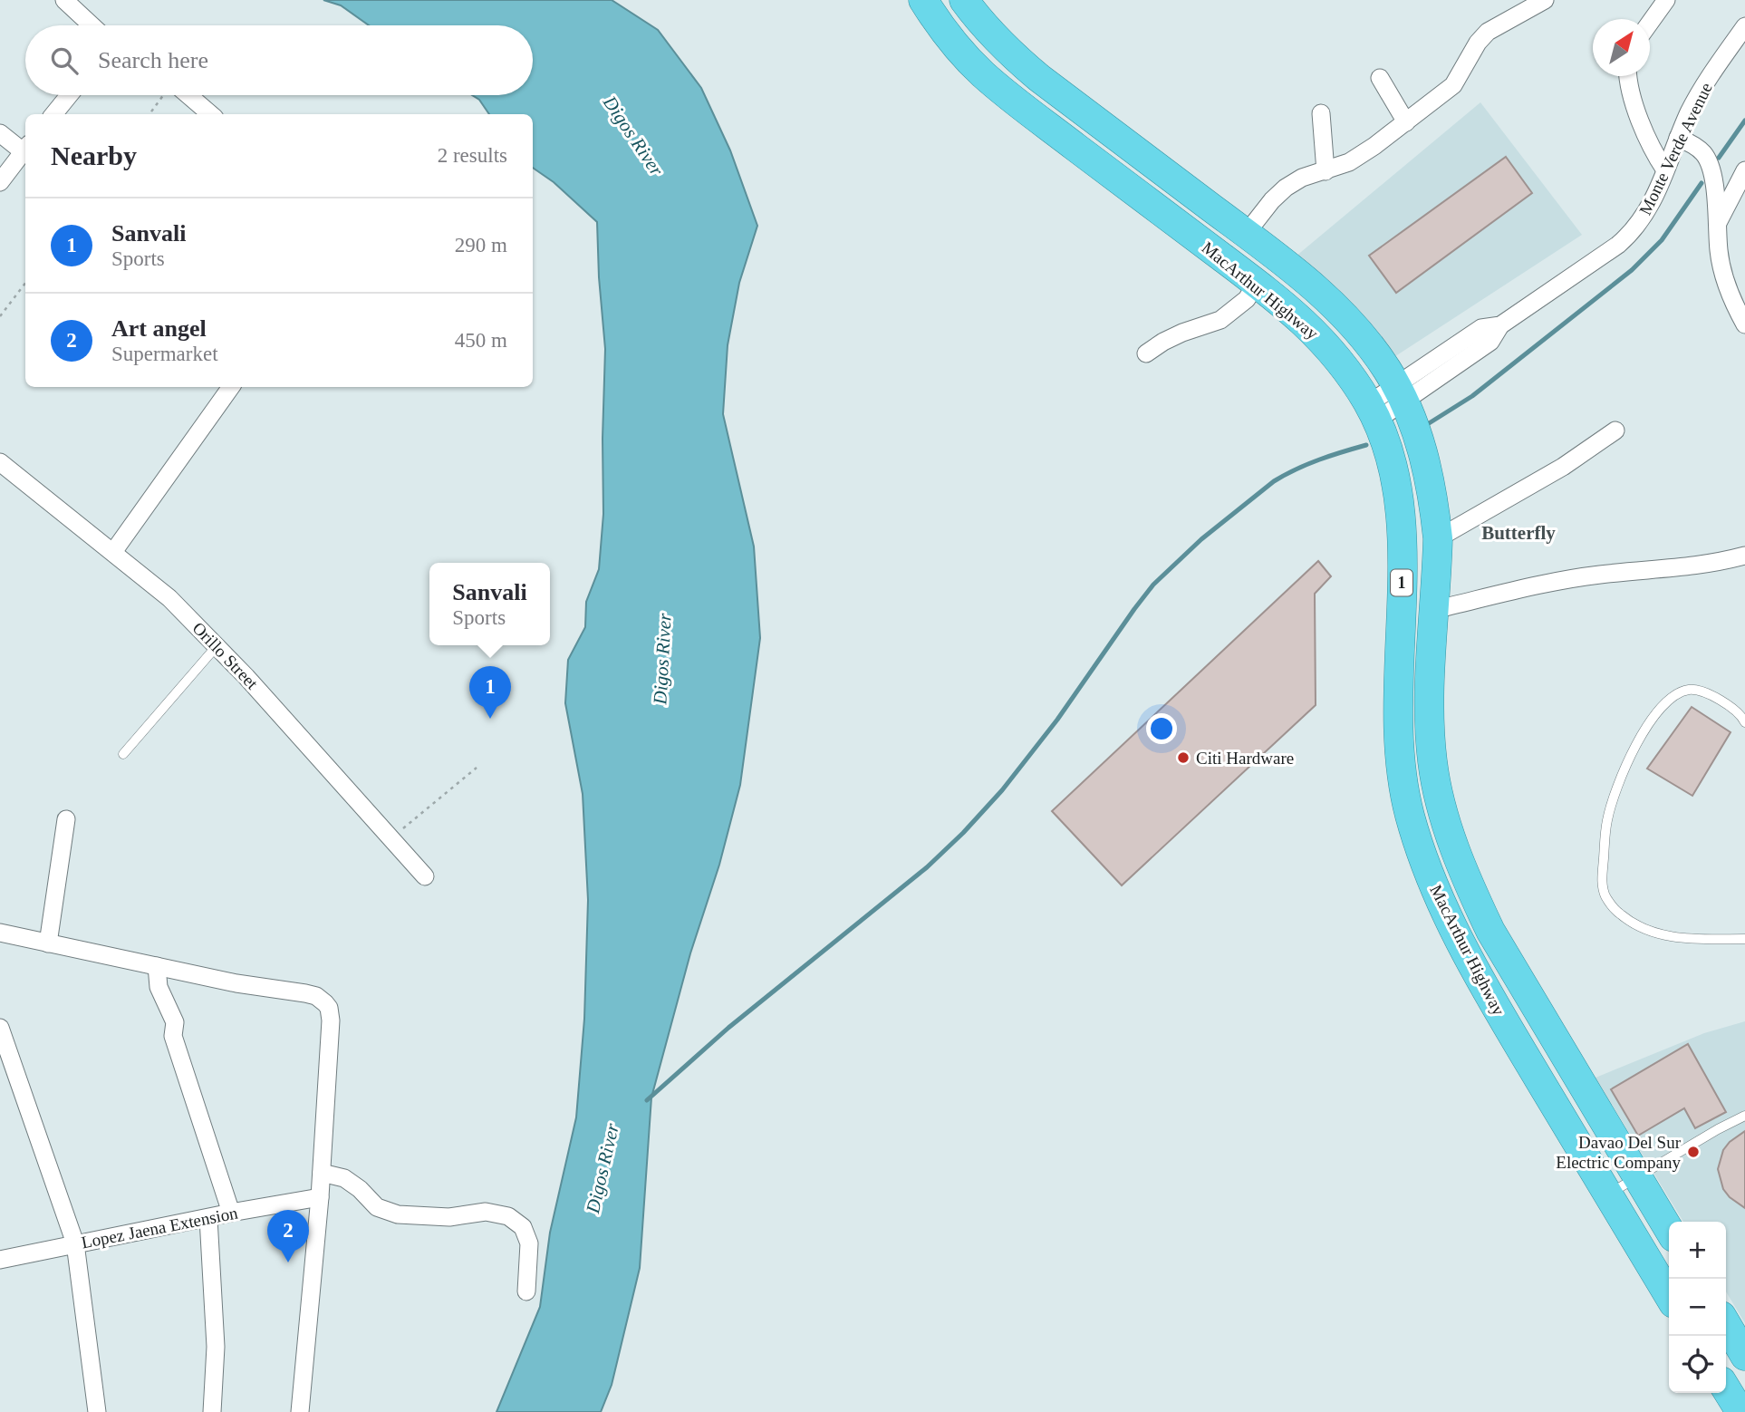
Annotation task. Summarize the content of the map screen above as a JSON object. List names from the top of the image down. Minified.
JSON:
{"streets":{"highway":["MacArthur Highway","1"],"street":["Monte Verde Avenue","Orillo Street","Lopez Jaena Extension"]},"crossings":[["Monte Verde Avenue","MacArthur Highway"]],"districts":["Butterfly"],"water":["Digos River"],"places":["Citi Hardware","Davao Del Sur Electric Company"],"north":"top right","page":{"search":"Search here","heading":["Nearby","2 results"],"list":[{"mark":"1","name":"Sanvali","note":"Sports","value":"290 m"},{"mark":"2","name":"Art angel","note":"Supermarket","value":"450 m"}],"popup":["Sanvali","Sports"],"pins":["1","2"],"map_buttons":["+","−"]}}
